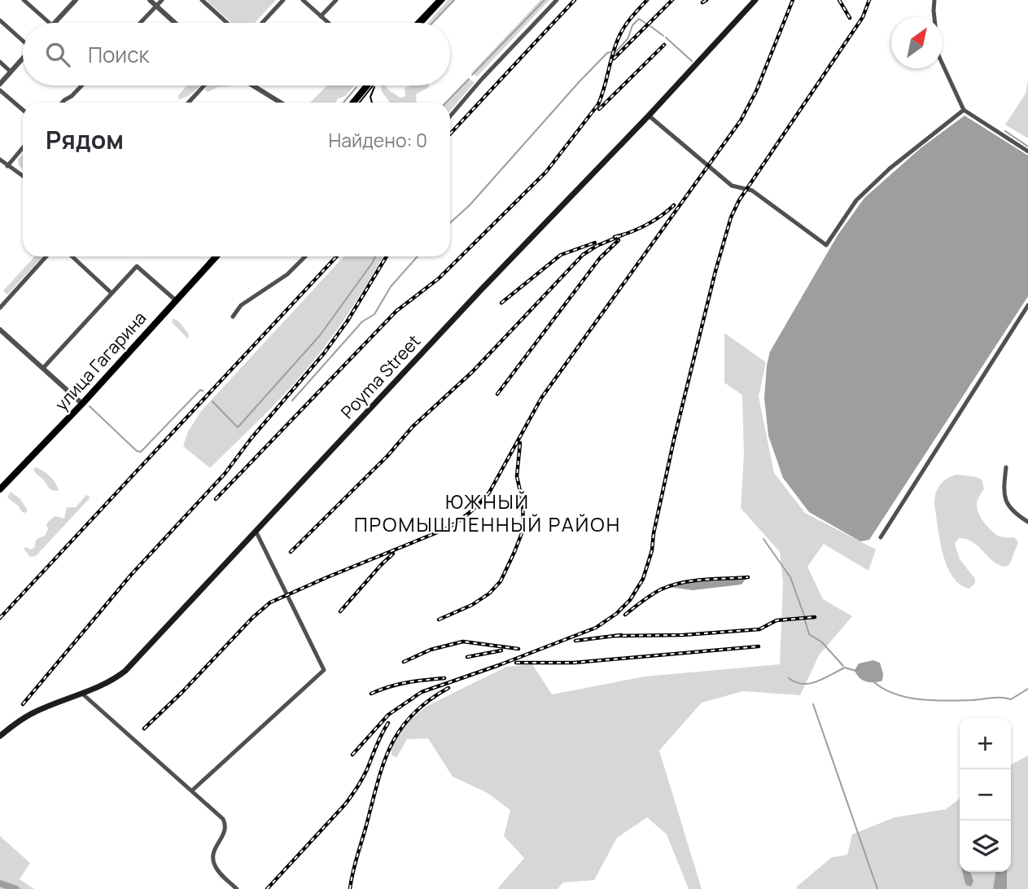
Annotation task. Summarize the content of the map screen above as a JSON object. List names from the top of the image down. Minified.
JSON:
{"streets":{"main road":["улица Гагарина","Poyma Street"]},"districts":["ЮЖНЫЙ ПРОМЫШЛЕННЫЙ РАЙОН"],"north":"top right","page":{"search":"Поиск","heading":["Рядом","Найдено: 0"],"map_buttons":["+","−"]}}
